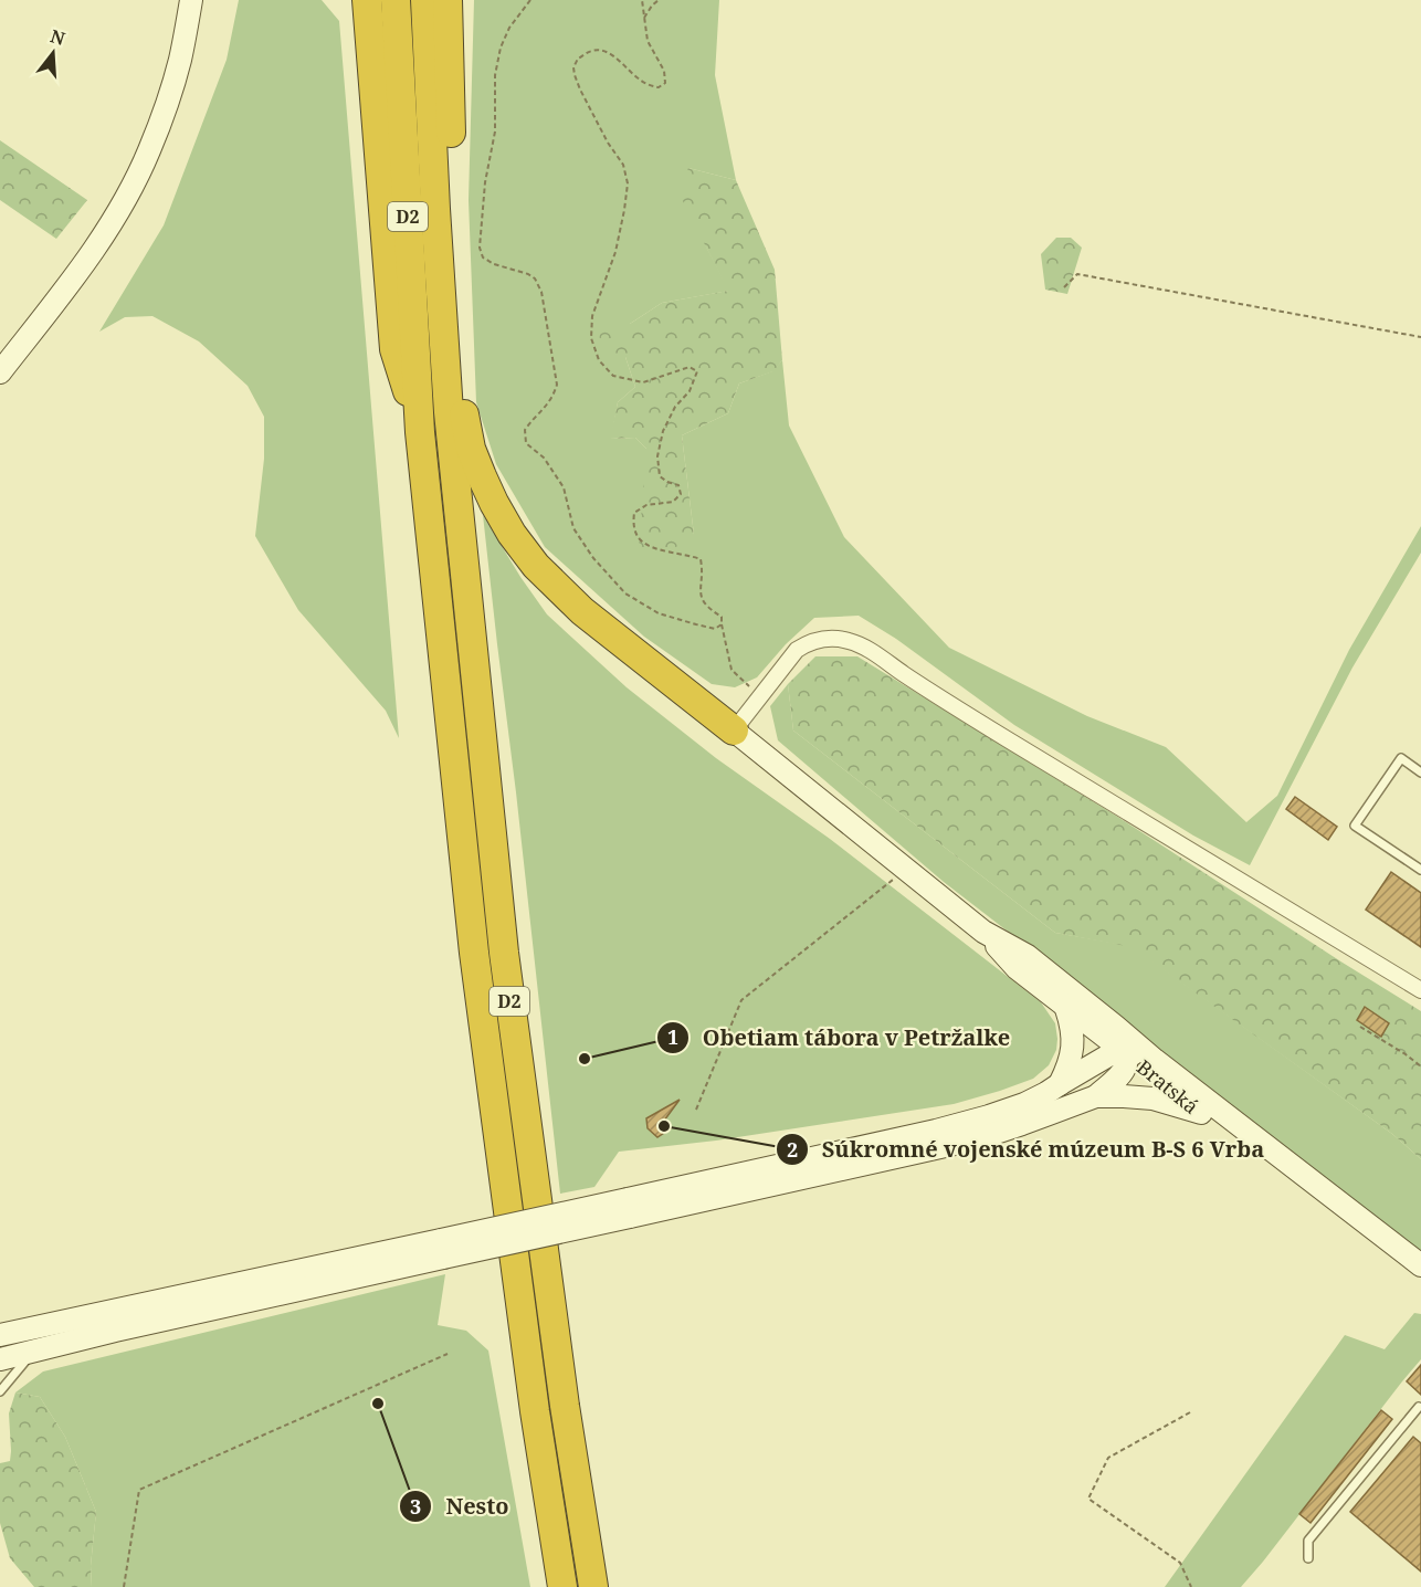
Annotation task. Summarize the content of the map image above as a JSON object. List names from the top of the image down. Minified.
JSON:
{"streets":{"highway":["D2"],"main road":["Bratská"]},"places":["Obetiam tábora v Petržalke","Súkromné vojenské múzeum B-S 6 Vrba","Nesto"],"north":"top"}
